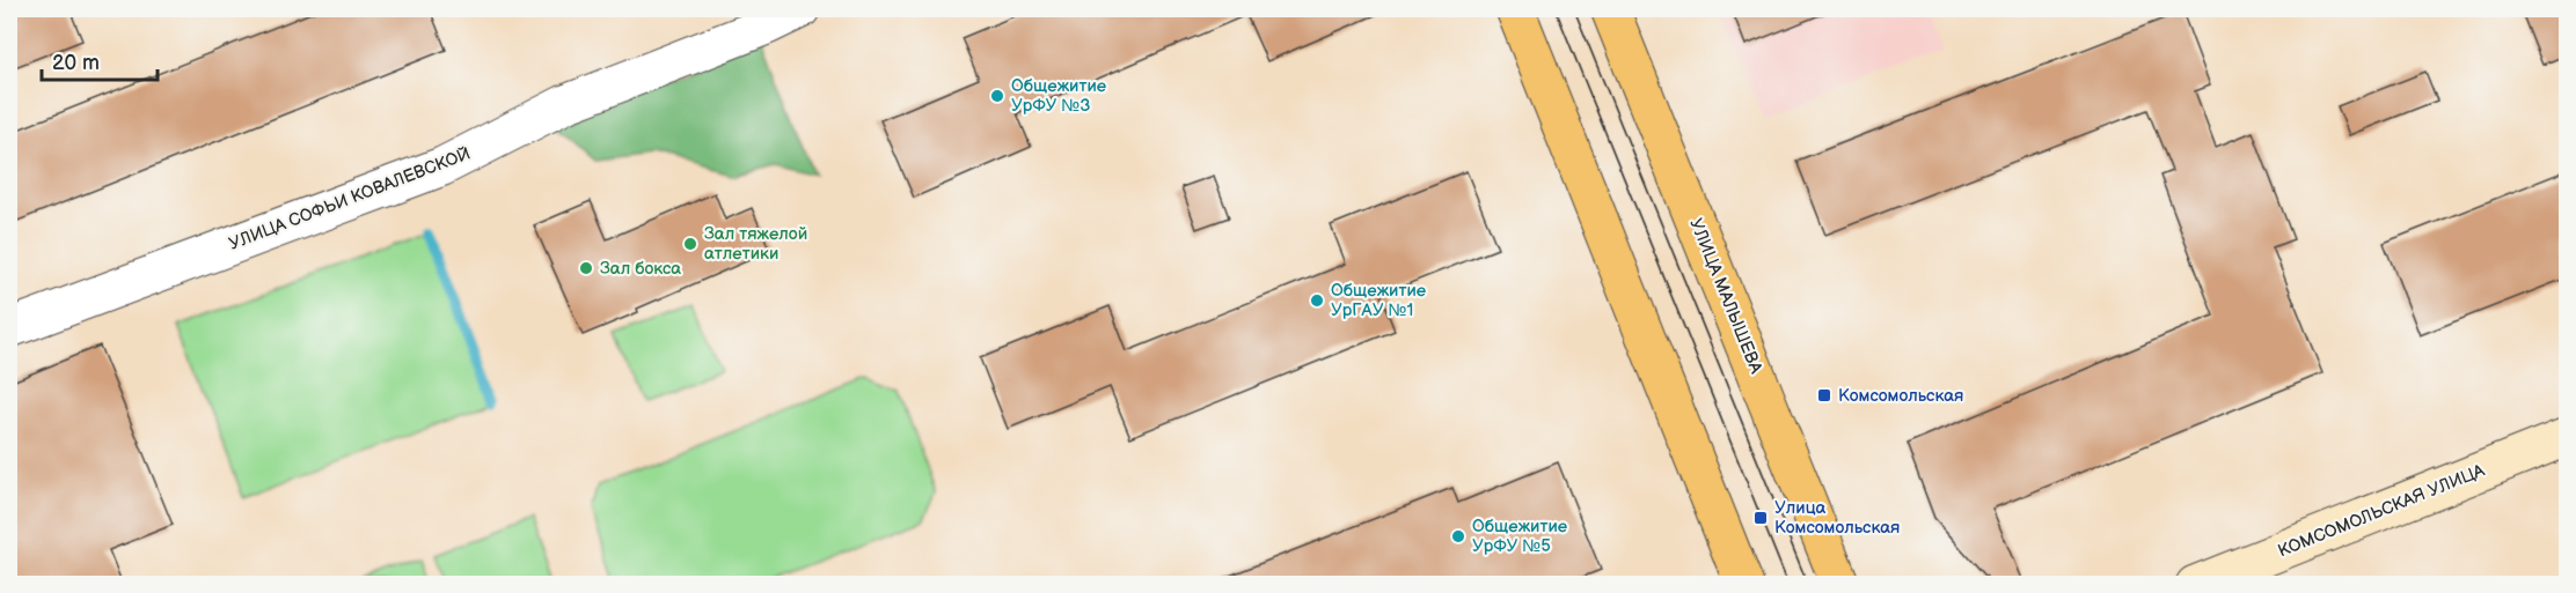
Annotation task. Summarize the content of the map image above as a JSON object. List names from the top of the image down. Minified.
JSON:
{"streets":{"main road":["УЛИЦА МАЛЫШЕВА","КОМСОМОЛЬСКАЯ УЛИЦА"],"street":["УЛИЦА СОФЬИ КОВАЛЕВСКОЙ"]},"places":{"other":["Общежитие УрФУ №3","Зал тяжелой атлетики","Зал бокса","Общежитие УрГАУ №1","Общежитие УрФУ №5"],"transit":["Комсомольская","Улица Комсомольская"]},"scale_bar":"20 m"}
